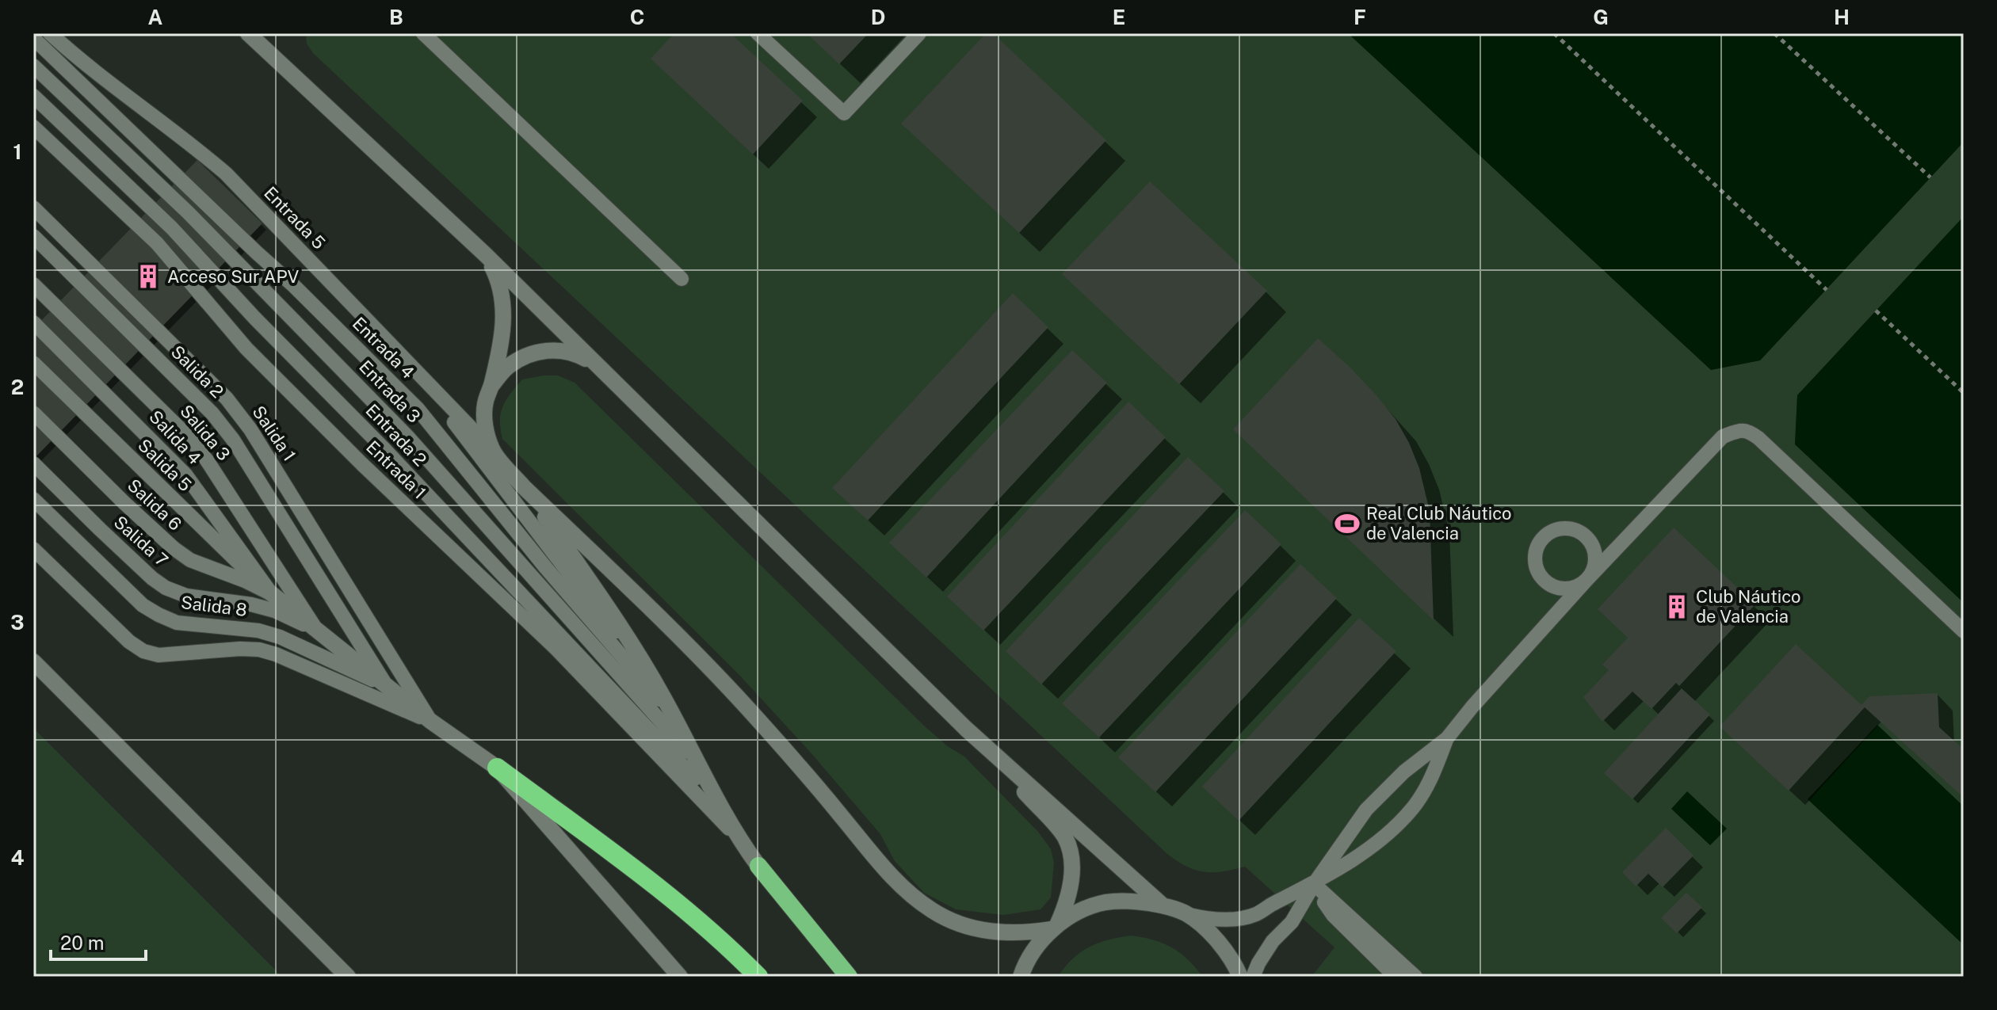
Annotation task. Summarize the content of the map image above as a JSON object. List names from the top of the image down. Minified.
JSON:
{"streets":{"lane":["Entrada 5","Entrada 4","Salida 2","Entrada 3","Salida 3","Salida 1","Entrada 2","Salida 4","Salida 5","Entrada 1","Salida 6","Salida 7","Salida 8"]},"crossings":[["Salida 2","Salida 8"],["Salida 3","Salida 7"],["Salida 4","Salida 5"],["Salida 4","Salida 6"],["Salida 5","Salida 6"]],"places":{"building":["Acceso Sur APV","Club Náutico de Valencia"],"sports":["Real Club Náutico de Valencia"]},"scale_bar":"20 m","grid":{"columns":["A","B","C","D","E","F","G","H"],"rows":["1","2","3","4"]}}
